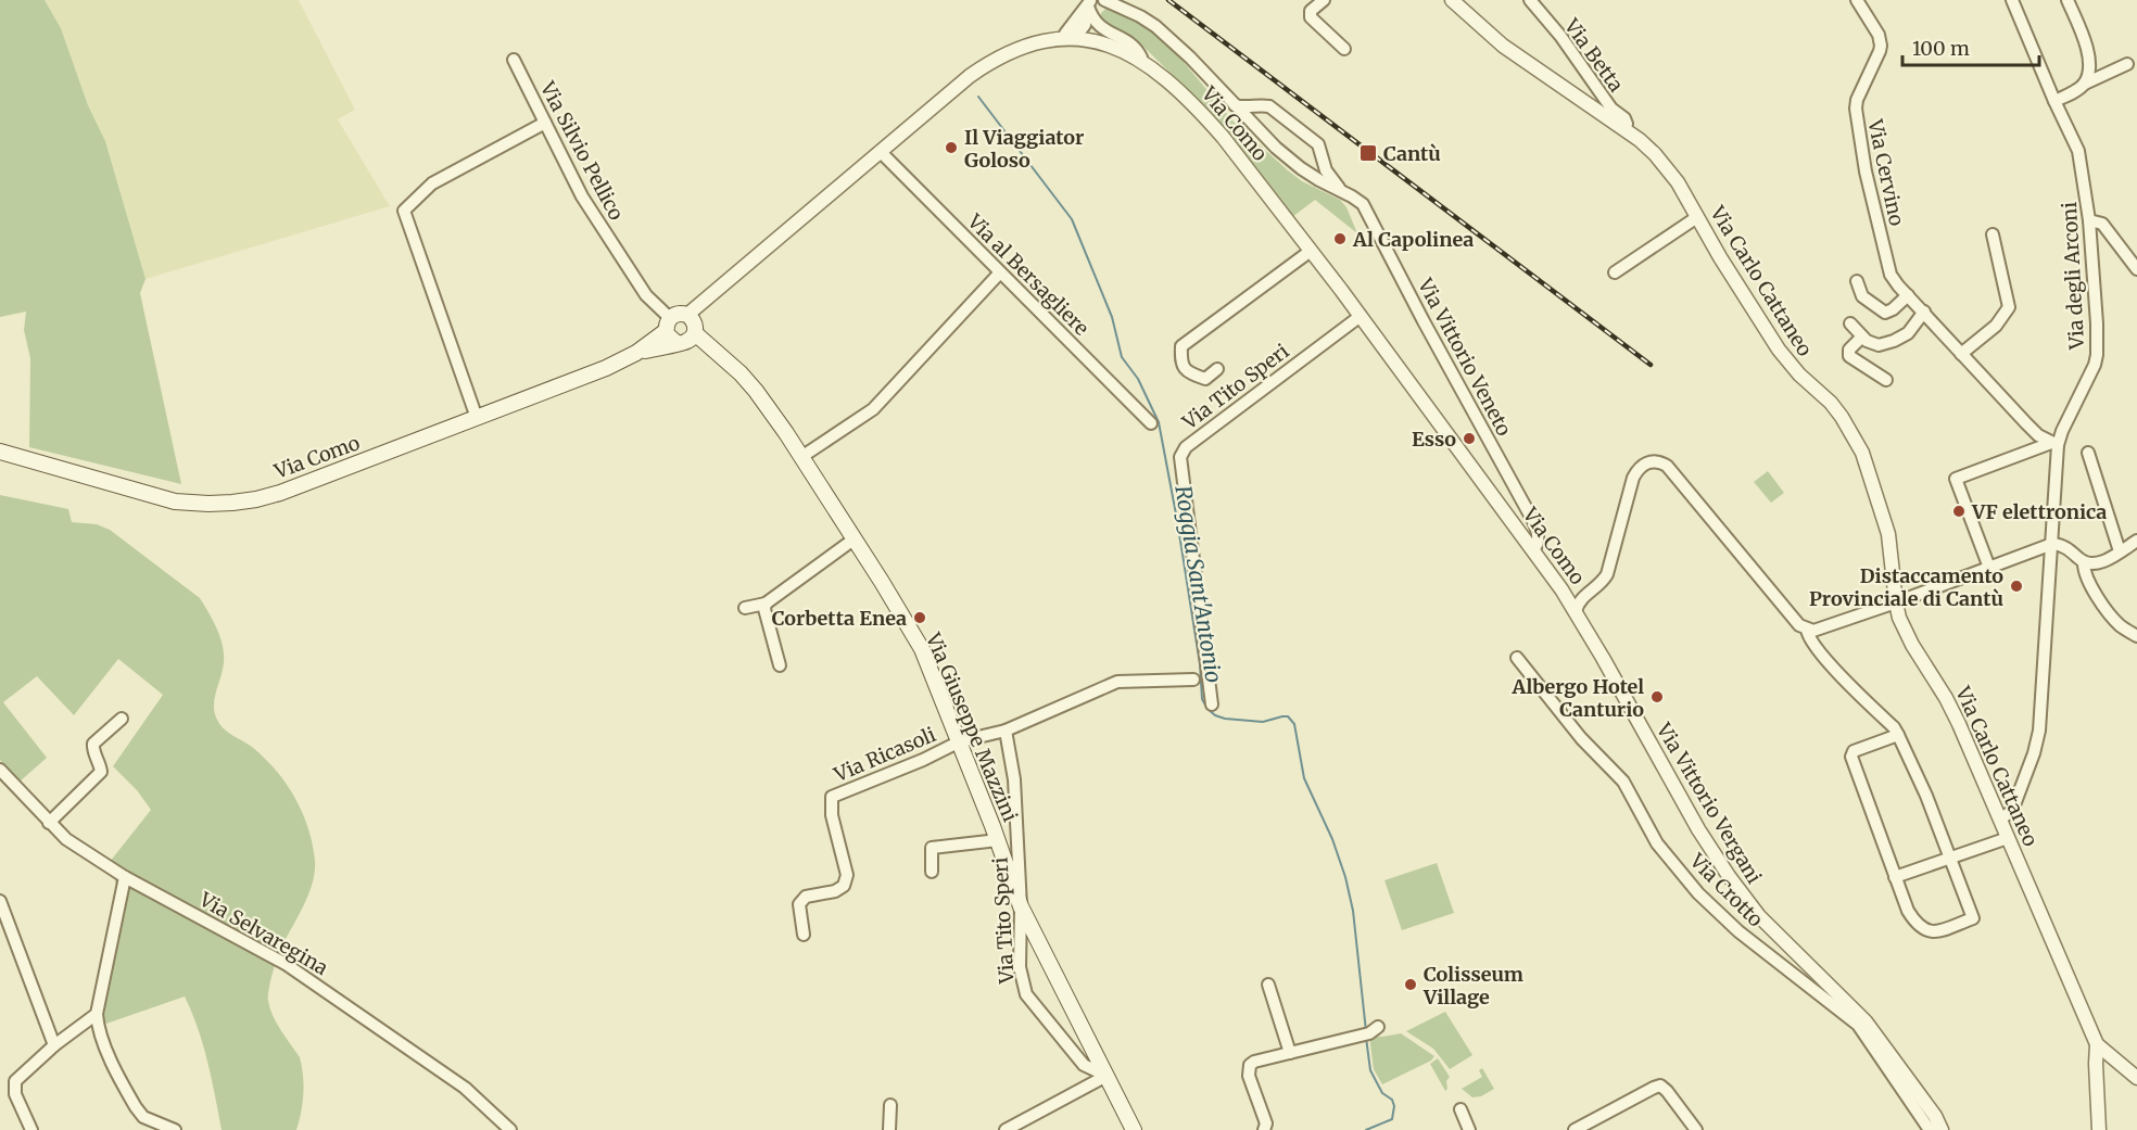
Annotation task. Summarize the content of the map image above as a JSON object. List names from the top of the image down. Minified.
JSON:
{"streets":{"main road":["Via Como","Via Giuseppe Mazzini"],"street":["Via Betta","Via Silvio Pellico","Via Cervino","Via al Bersagliere","Via degli Arconi","Via Carlo Cattaneo","Via Vittorio Veneto","Via Tito Speri","Via Ricasoli","Via Vittorio Vergani","Via Crotto","Via Selvaregina"]},"crossings":[["Via Betta","Via Carlo Cattaneo"],["Via Como","Via Silvio Pellico"],["Via Como","Via al Bersagliere"],["Via Como","Via Vittorio Veneto"],["Via Como","Via Tito Speri"],["Via Como","Via Giuseppe Mazzini"],["Via Como","Via Vittorio Vergani"],["Via Silvio Pellico","Via Giuseppe Mazzini"],["Via Cervino","Via degli Arconi"],["Via degli Arconi","Via Carlo Cattaneo"],["Via Tito Speri","Via Giuseppe Mazzini"],["Via Tito Speri","Via Ricasoli"],["Via Giuseppe Mazzini","Via Ricasoli"]],"water":["Roggia Sant'Antonio"],"places":{"other":["Il Viaggiator Goloso","Al Capolinea","Esso","VF elettronica","Distaccamento Provinciale di Cantù","Corbetta Enea","Albergo Hotel Canturio","Colisseum Village"],"transit":["Cantù"]},"scale_bar":"100 m"}
